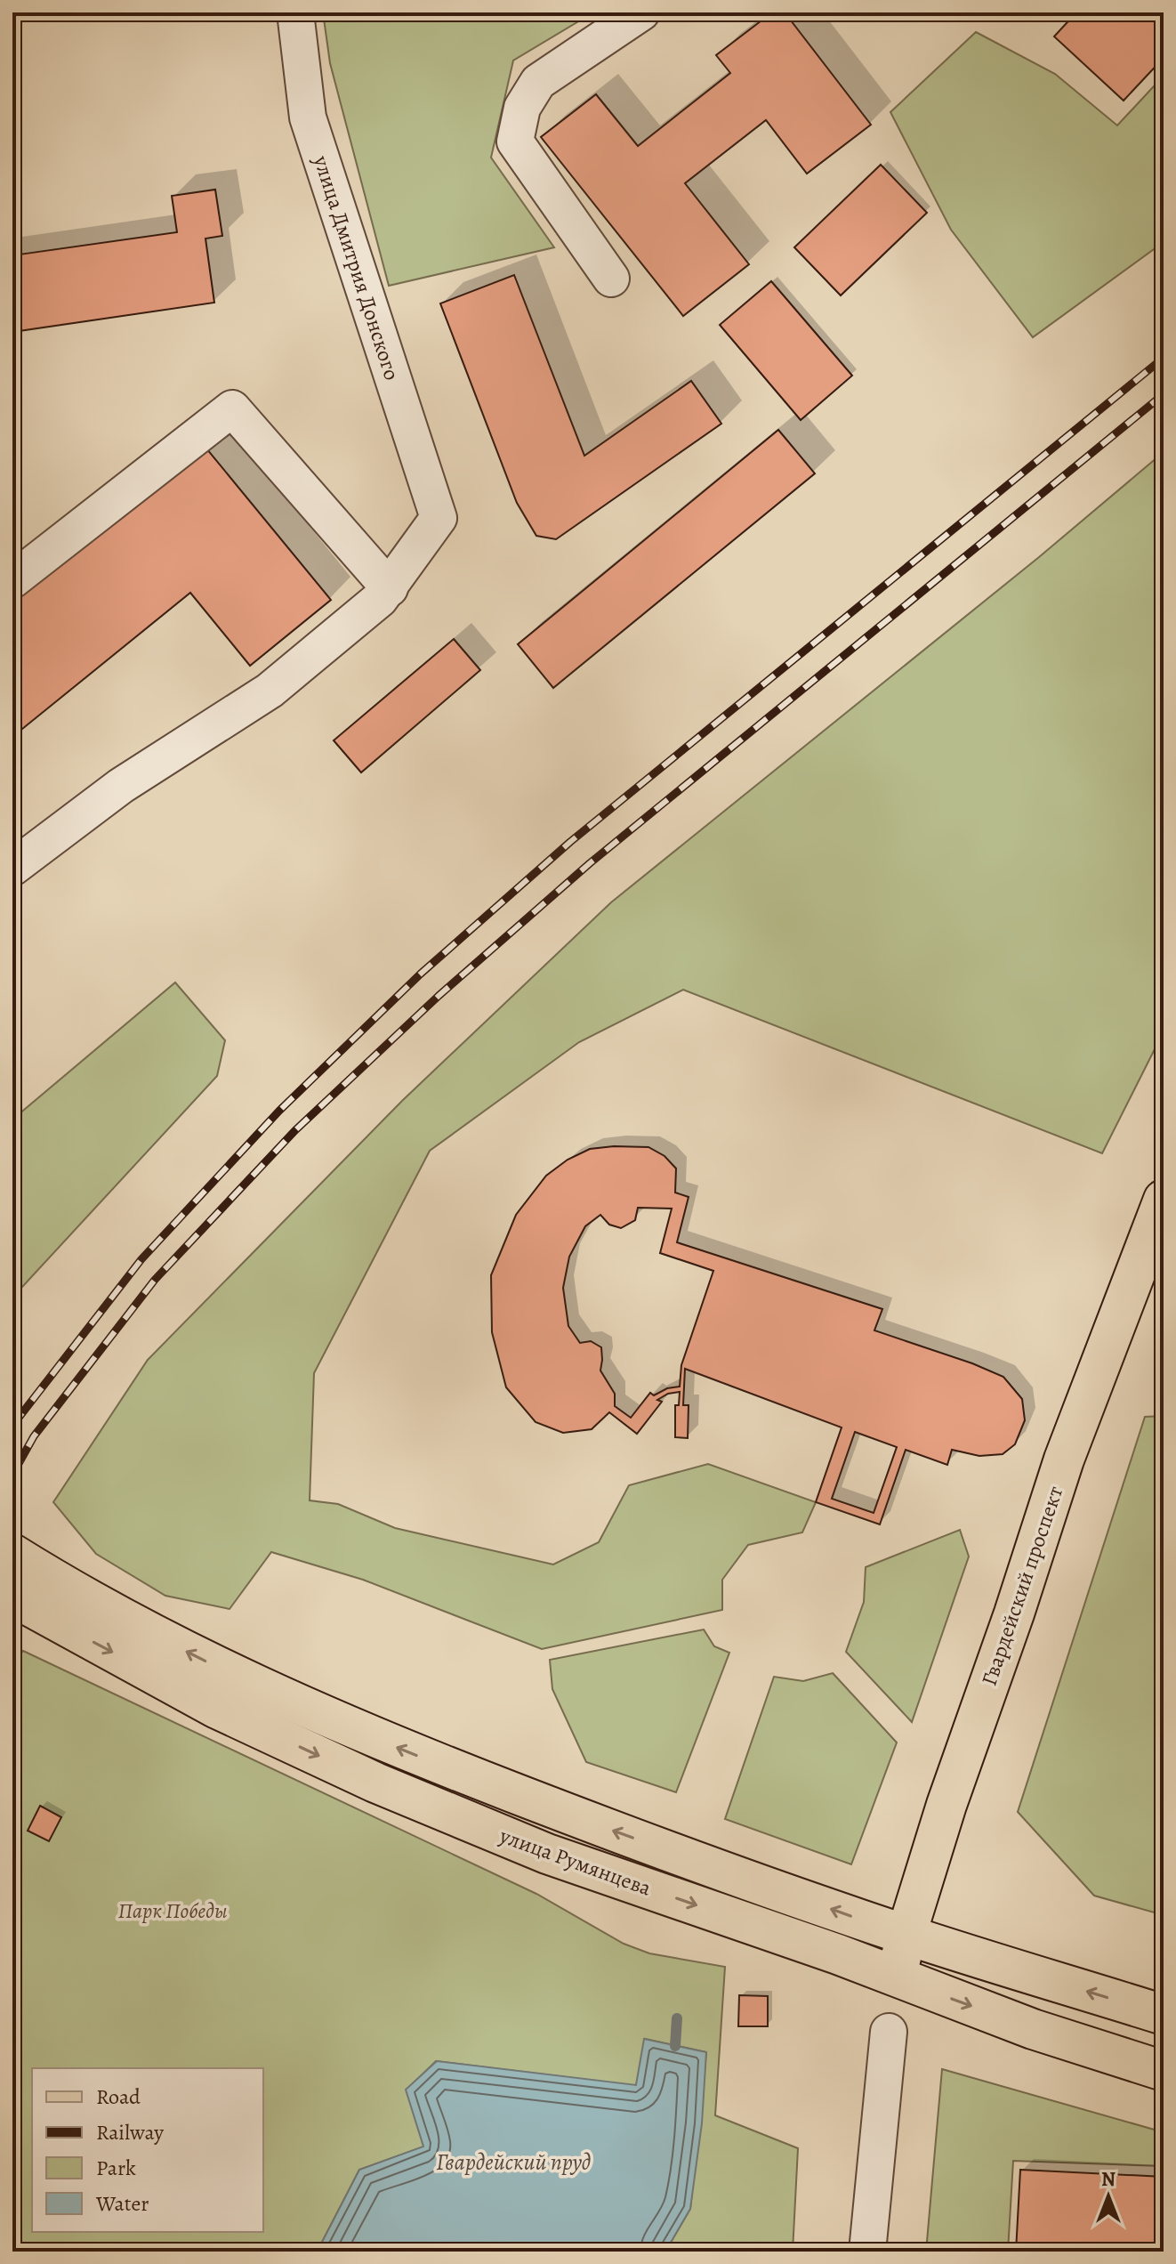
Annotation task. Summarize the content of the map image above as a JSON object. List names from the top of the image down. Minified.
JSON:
{"streets":{"main road":["Гвардейский проспект","улица Румянцева"],"street":["улица Дмитрия Донского"]},"crossings":[["Гвардейский проспект","улица Румянцева"]],"water":["Гвардейский пруд"],"parks":["Парк Победы"],"legend":["Road","Railway","Park","Water"],"north":"top"}
